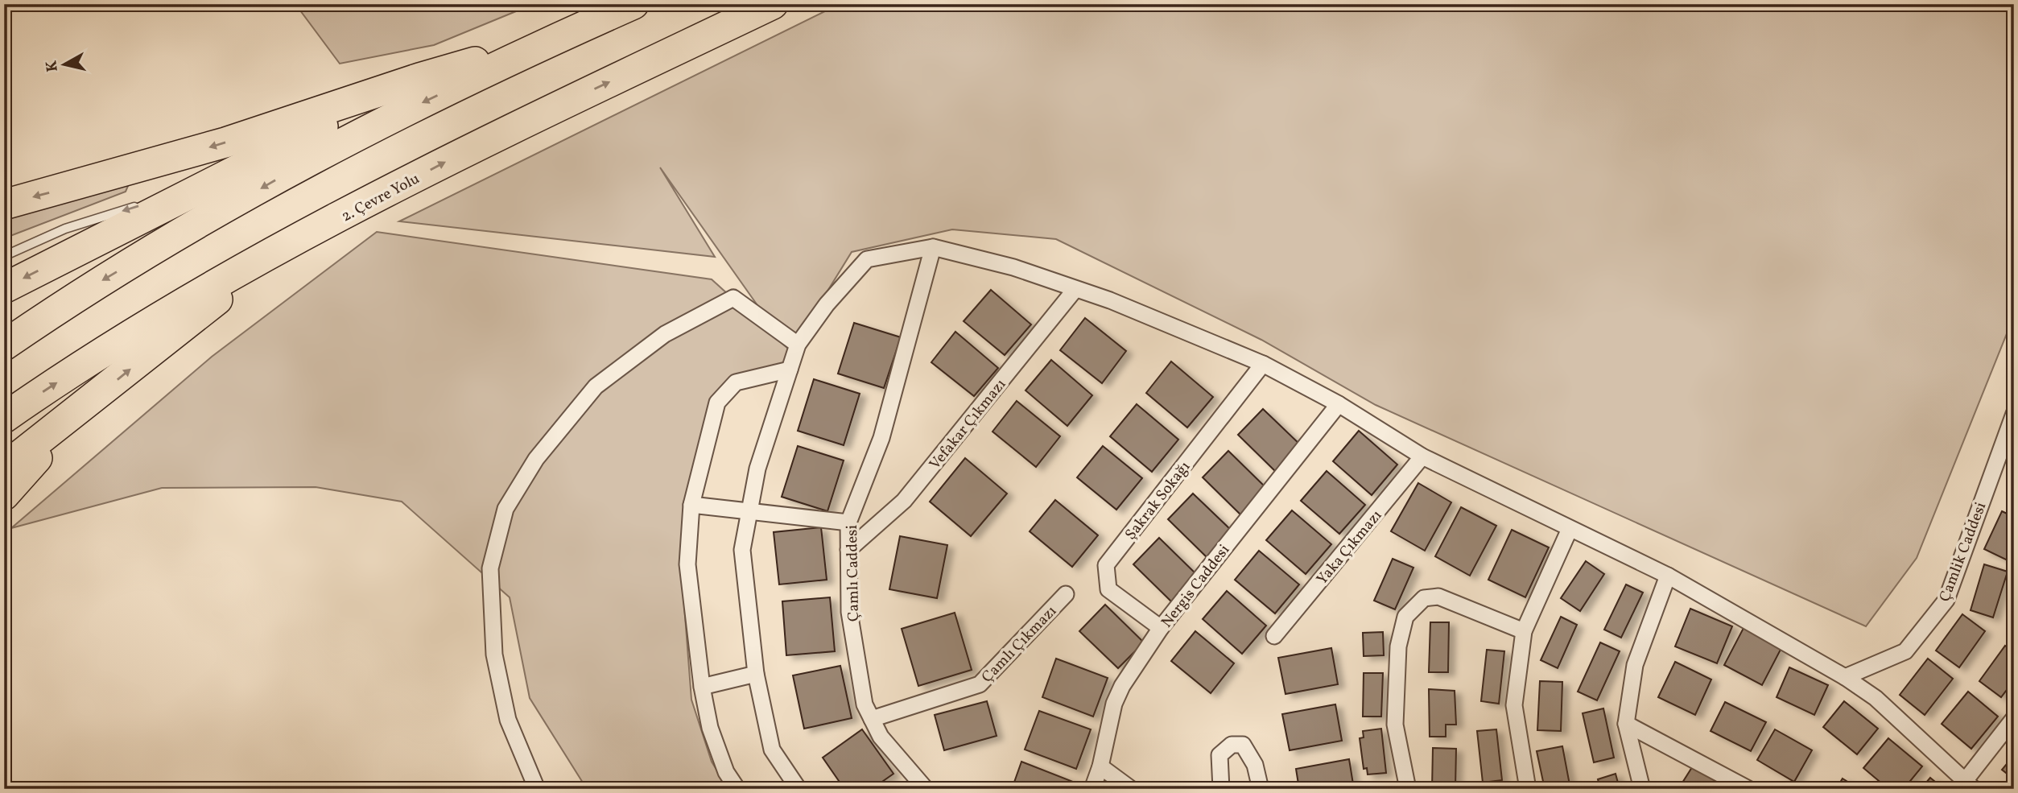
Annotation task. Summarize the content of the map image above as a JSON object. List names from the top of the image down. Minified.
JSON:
{"streets":{"highway":["2. Çevre Yolu"],"street":["Vefakar Çıkmazı","Şakrak Sokağı","Yaka Çıkmazı","Çamlik Caddesi","Çamlı Caddesi","Nergis Caddesi","Çamlı Çıkmazı"]},"crossings":[["Vefakar Çıkmazı","Çamlı Caddesi"],["Şakrak Sokağı","Nergis Caddesi"],["Çamlı Caddesi","Çamlı Çıkmazı"]],"north":"left"}
